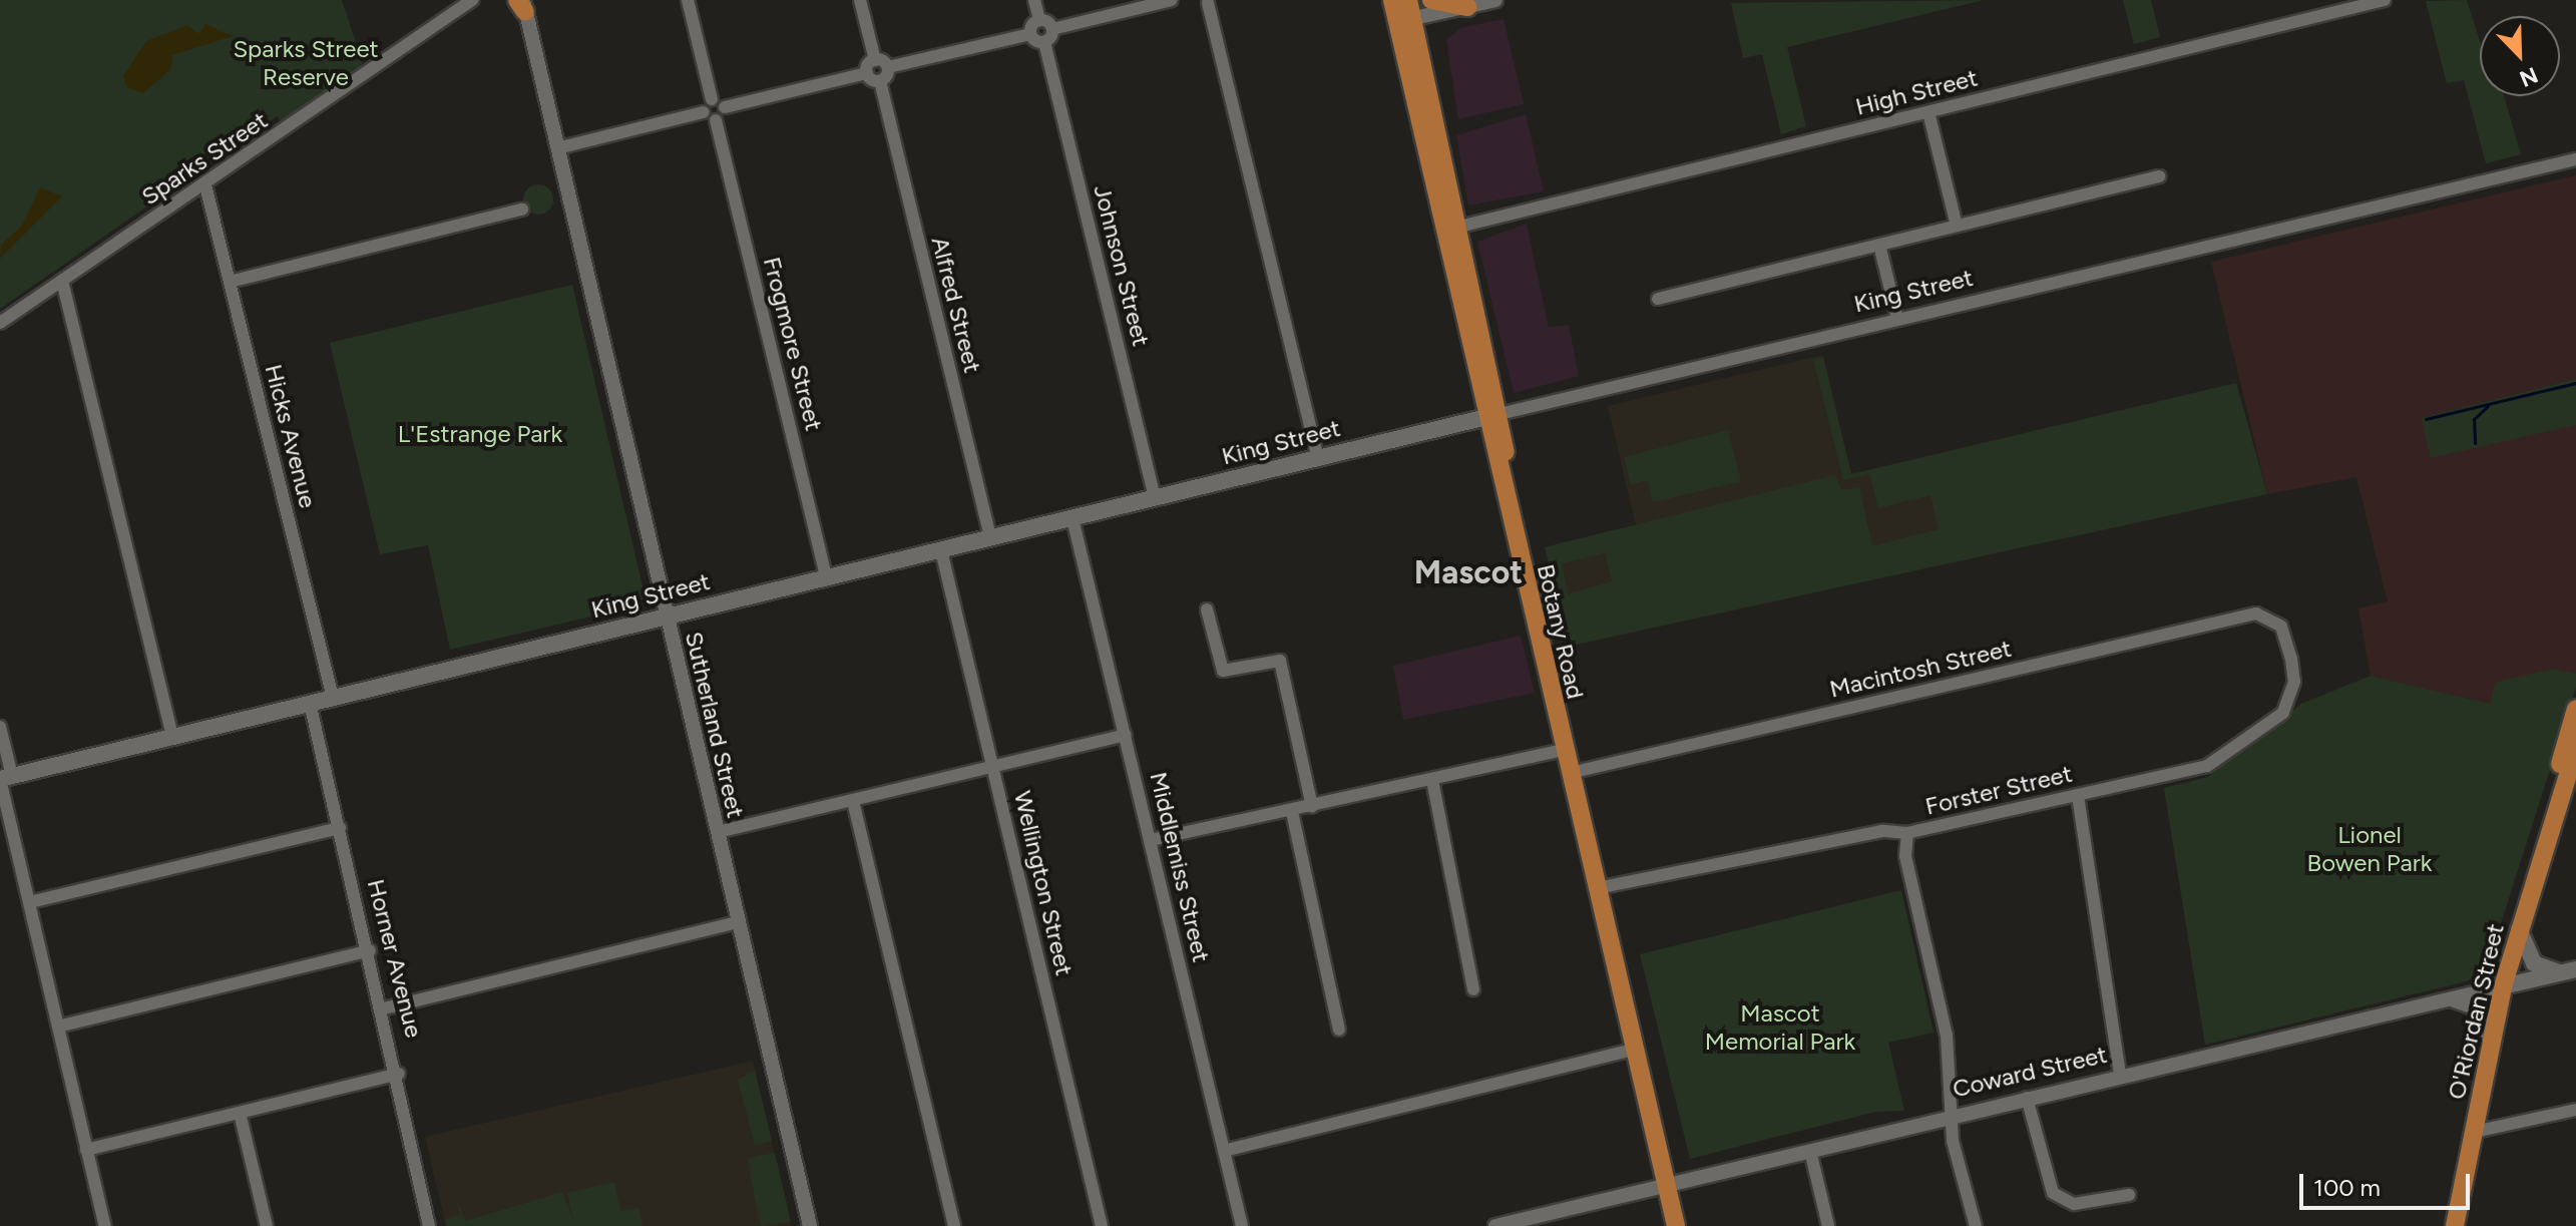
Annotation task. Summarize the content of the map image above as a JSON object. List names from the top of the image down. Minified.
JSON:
{"streets":{"main road":["King Street","Botany Road","O'Riordan Street","Coward Street"],"street":["High Street","Sparks Street","Johnson Street","Alfred Street","Frogmore Street","Hicks Avenue","Macintosh Street","Sutherland Street","Forster Street","Middlemiss Street","Wellington Street","Horner Avenue"]},"crossings":[["High Street","Botany Road"],["Sparks Street","Hicks Avenue"],["Johnson Street","King Street"],["King Street","Alfred Street"],["King Street","Frogmore Street"],["King Street","Hicks Avenue"],["King Street","Botany Road"],["King Street","Sutherland Street"],["King Street","Middlemiss Street"],["King Street","Wellington Street"],["King Street","Horner Avenue"],["Botany Road","Macintosh Street"],["Botany Road","Forster Street"],["Botany Road","Coward Street"],["Macintosh Street","Forster Street"],["O'Riordan Street","Coward Street"]],"districts":["Mascot"],"parks":["Sparks Street Reserve","L'Estrange Park","Lionel Bowen Park","Mascot Memorial Park"],"scale_bar":"100 m","north":"bottom right"}
